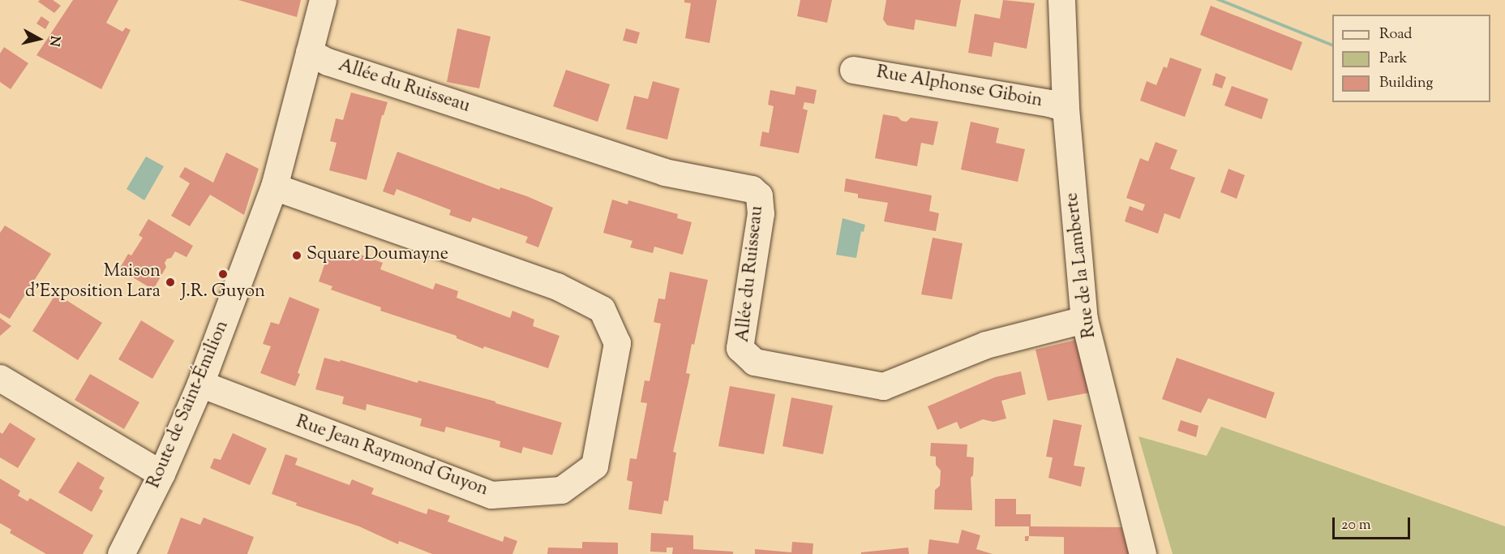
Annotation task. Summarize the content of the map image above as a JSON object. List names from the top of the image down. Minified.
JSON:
{"streets":{"street":["Allée du Ruisseau","Rue Alphonse Giboin","Rue de la Lamberte","Route de Saint-Émilion","Rue Jean Raymond Guyon"]},"crossings":[["Allée du Ruisseau","Rue de la Lamberte"],["Allée du Ruisseau","Route de Saint-Émilion"],["Rue Alphonse Giboin","Rue de la Lamberte"],["Route de Saint-Émilion","Rue Jean Raymond Guyon"]],"places":["Square Doumayne","J.R. Guyon","Maison d'Exposition Lara"],"legend":["Road","Park","Building"],"scale_bar":"20 m","north":"right"}
